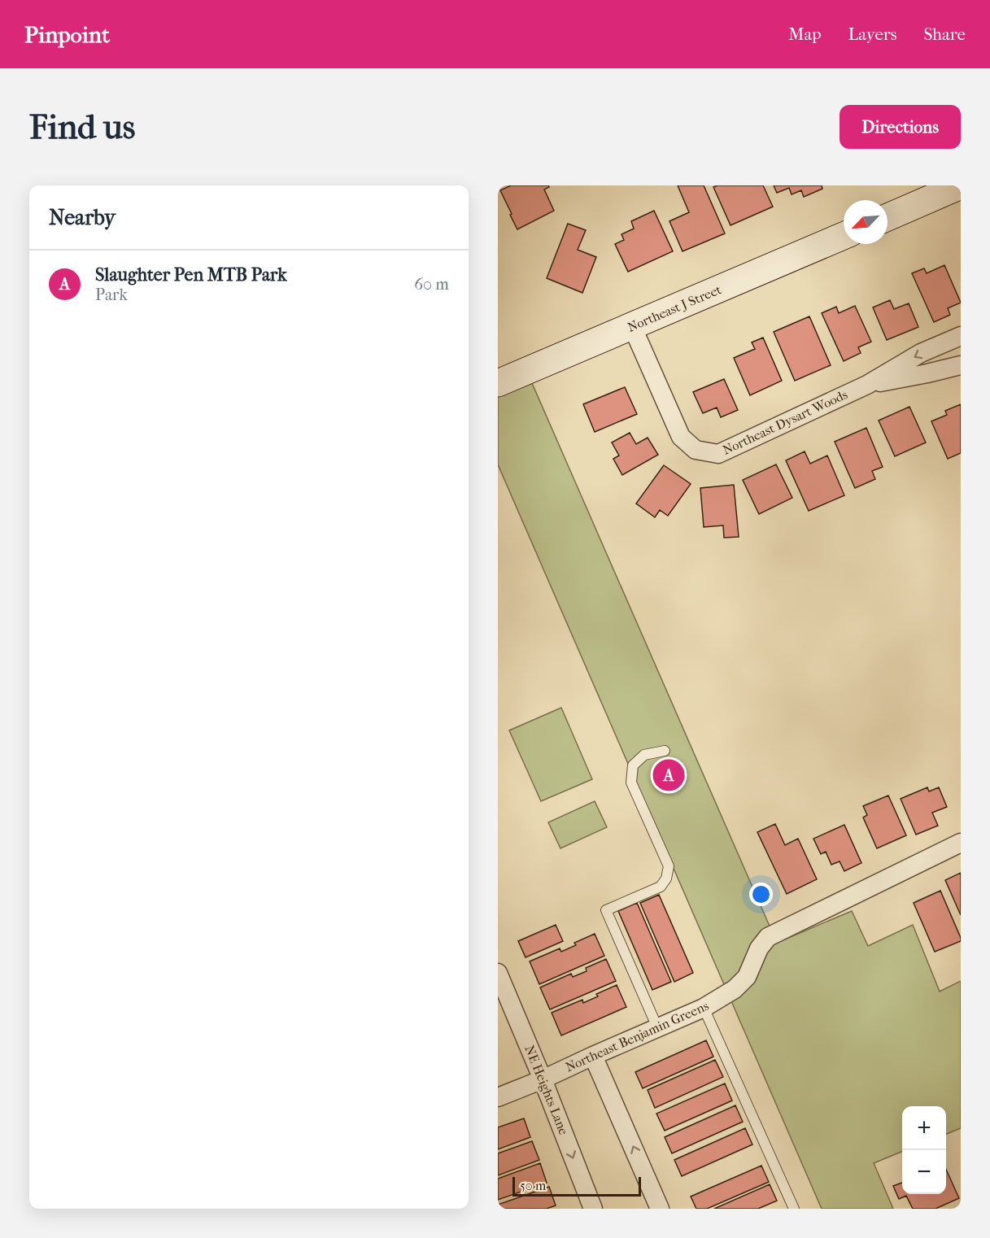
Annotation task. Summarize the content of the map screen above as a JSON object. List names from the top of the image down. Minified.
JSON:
{"streets":{"street":["Northeast J Street","Northeast Dysart Woods","Northeast Benjamin Greens","NE Heights Lane"]},"crossings":[["Northeast J Street","Northeast Dysart Woods"],["Northeast Benjamin Greens","NE Heights Lane"]],"scale_bar":"50 m","north":"bottom left","page":{"header":"Pinpoint","nav":["Map","Layers","Share"],"buttons":"Directions","title":"Find us","heading":"Nearby","list":[{"mark":"A","name":"Slaughter Pen MTB Park","note":"Park","value":"60 m"}],"pins":"A","map_buttons":["+","−"],"scale":"50 m"}}
